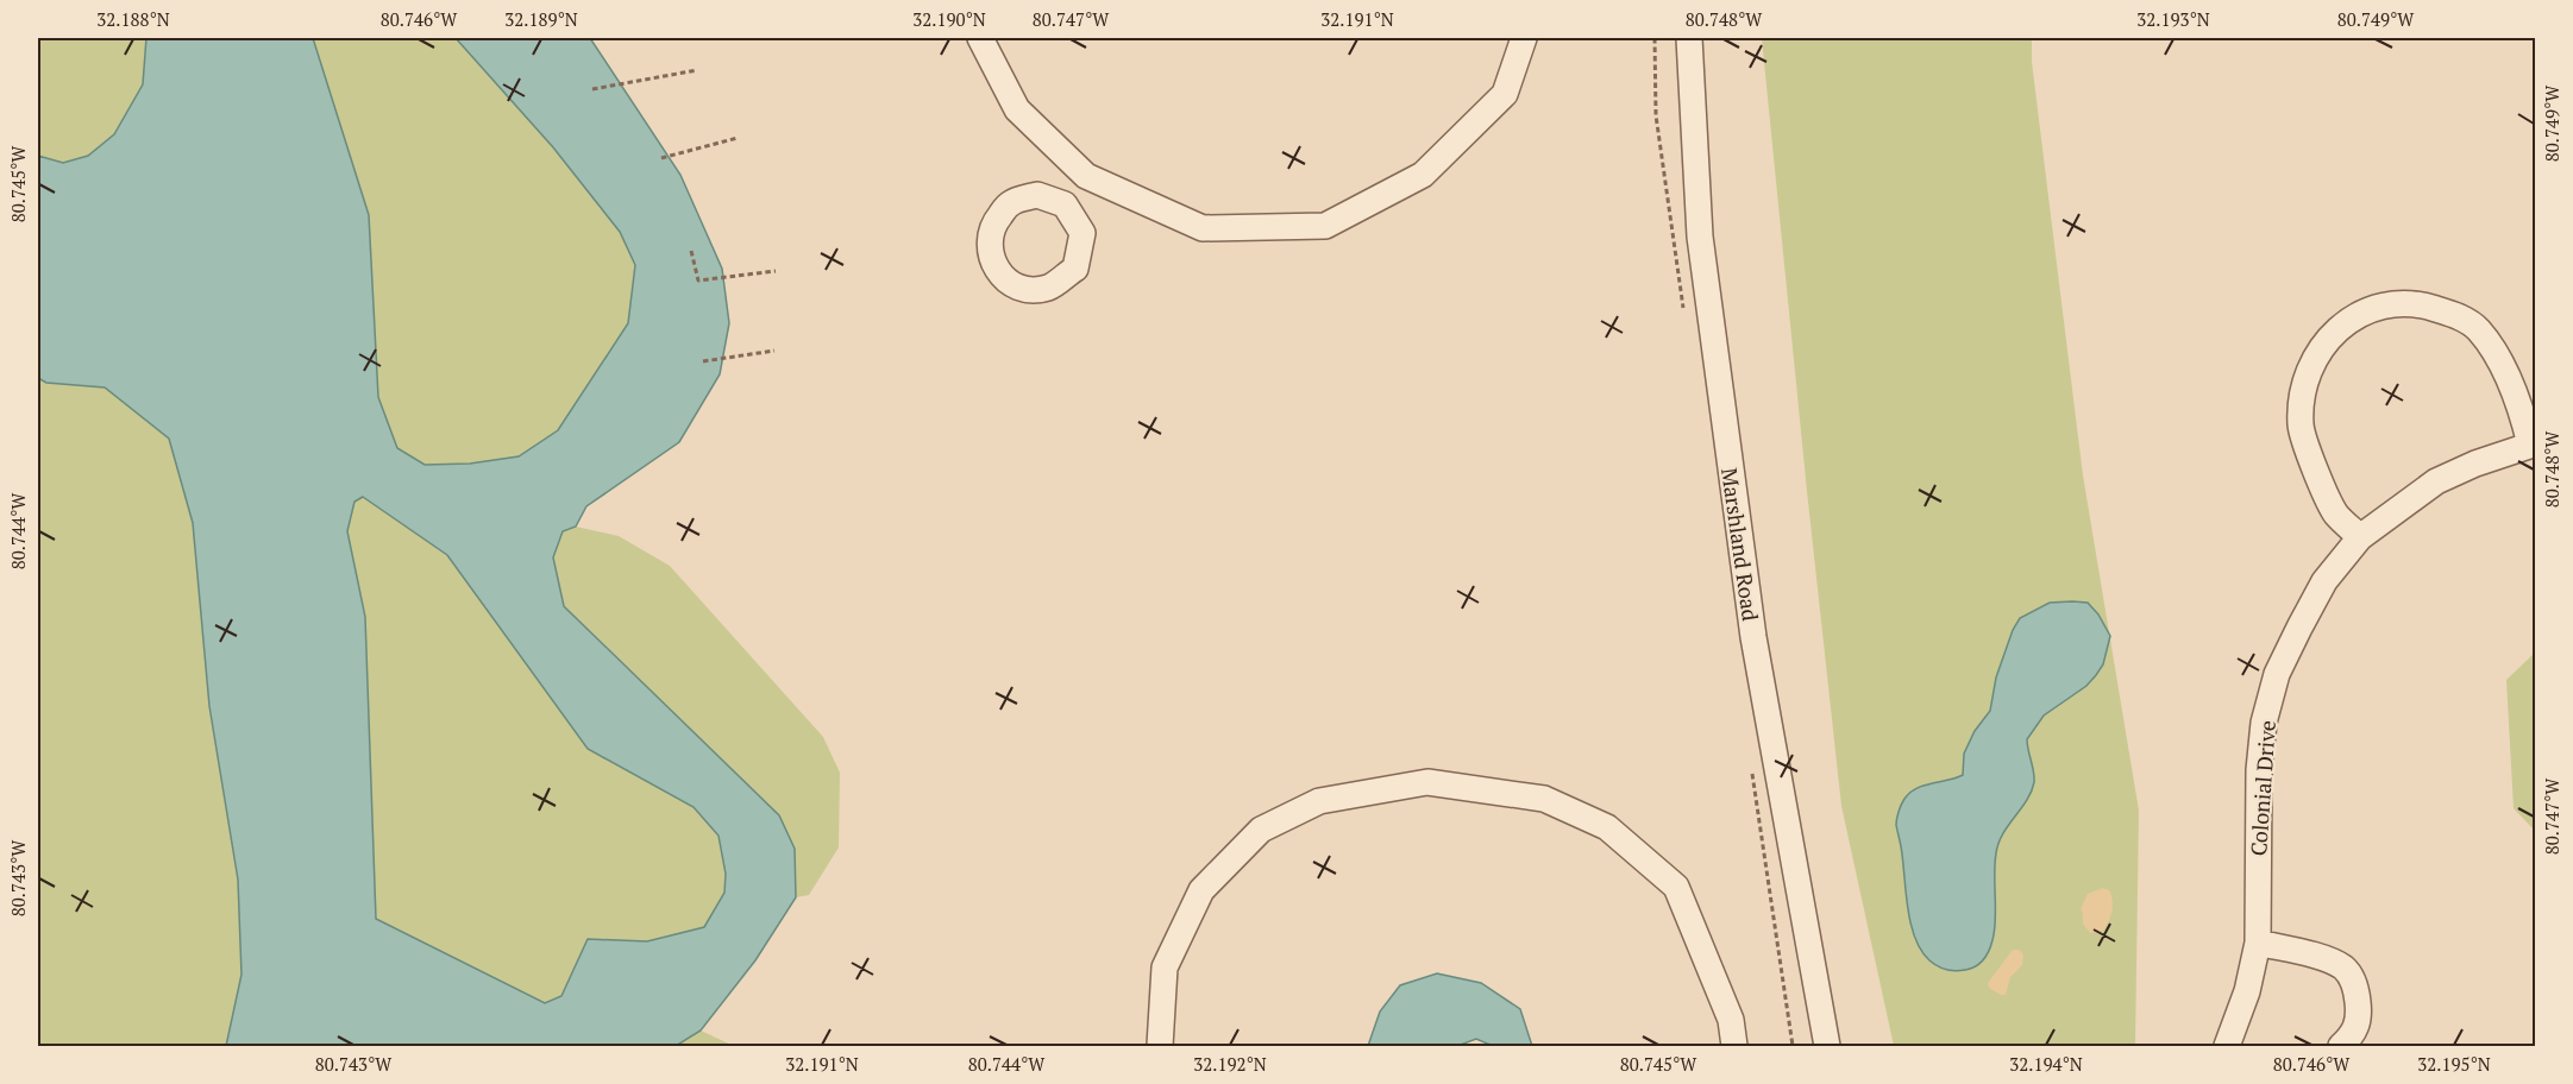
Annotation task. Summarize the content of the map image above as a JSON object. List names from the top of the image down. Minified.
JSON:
{"streets":{"street":["Marshland Road","Colonial Drive"]},"coordinates":["32.188°N","80.746°W","32.189°N","32.190°N","80.747°W","32.191°N","80.748°W","32.193°N","80.749°W","80.745°W","80.744°W","80.743°W","32.192°N","32.194°N","32.195°N"]}
